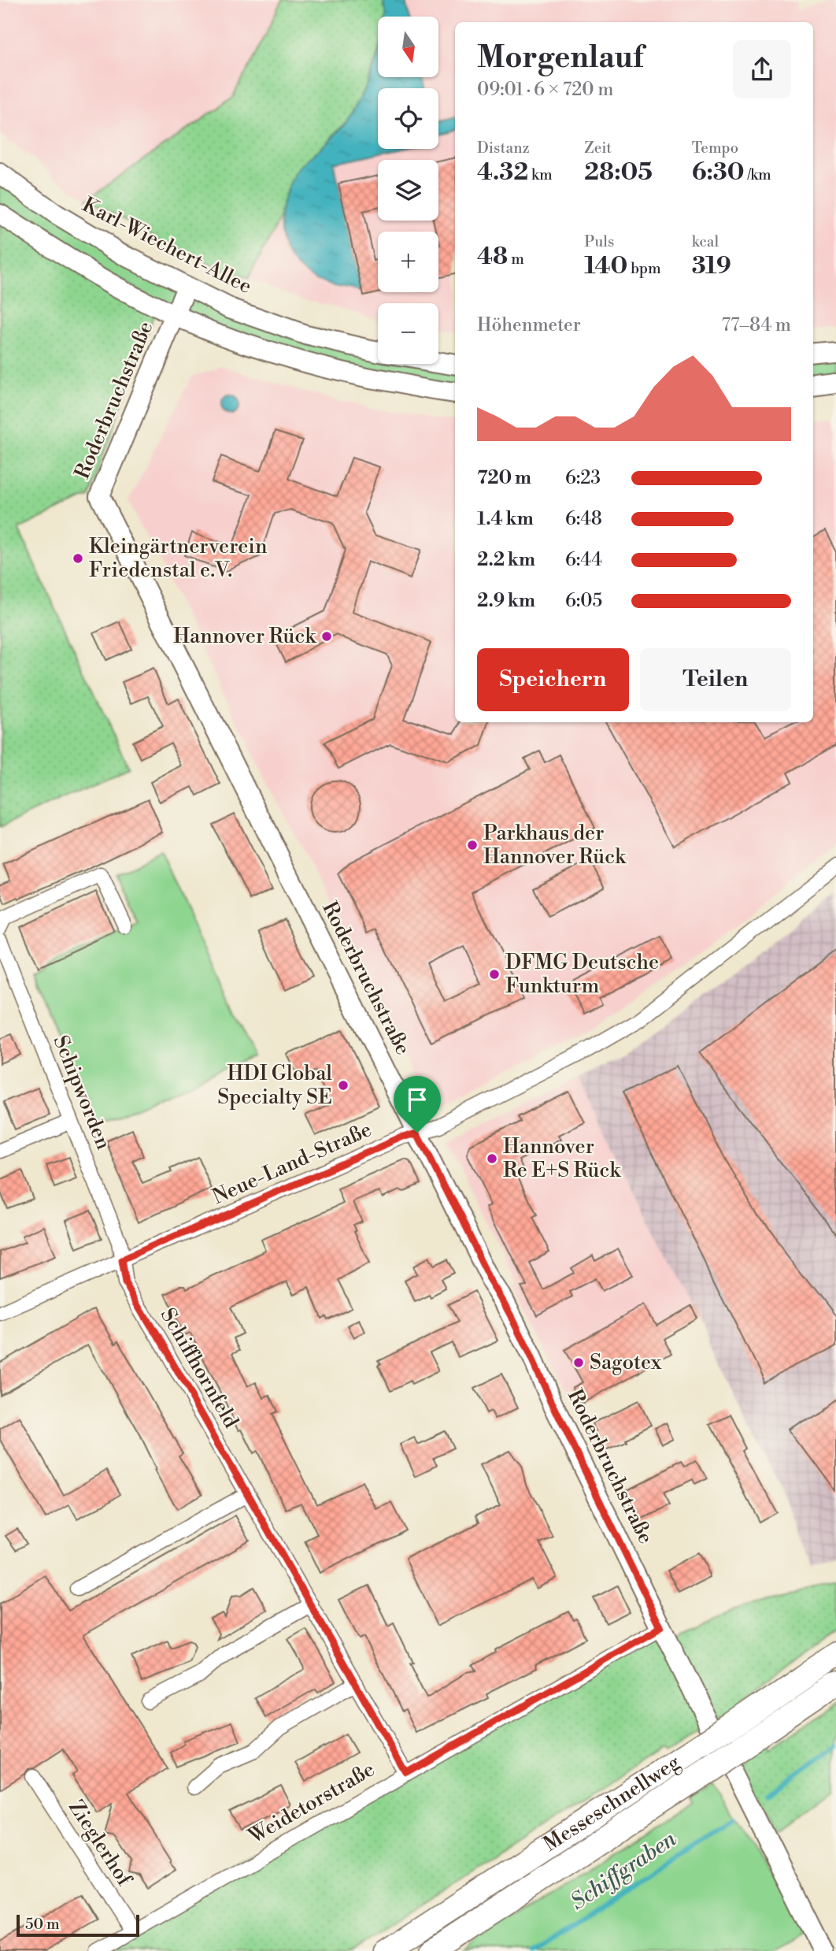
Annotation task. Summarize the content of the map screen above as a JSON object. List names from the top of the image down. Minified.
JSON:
{"streets":{"highway":["Messeschnellweg"],"street":["Karl-Wiechert-Allee","Roderbruchstraße","Schipworden","Neue-Land-Straße","Schiffhornfeld","Weidetorstraße","Zieglerhof"]},"crossings":[["Karl-Wiechert-Allee","Roderbruchstraße"],["Roderbruchstraße","Neue-Land-Straße"],["Roderbruchstraße","Weidetorstraße"],["Schipworden","Neue-Land-Straße"],["Schipworden","Schiffhornfeld"],["Neue-Land-Straße","Schiffhornfeld"],["Schiffhornfeld","Weidetorstraße"],["Weidetorstraße","Zieglerhof"]],"water":["Schiffgraben"],"places":["Kleingärtnerverein Friedenstal e.V.","Hannover Rück","Parkhaus der Hannover Rück","DFMG Deutsche Funkturm","HDI Global Specialty SE","Hannover Re E+S Rück","Sagotex"],"scale_bar":"50 m","north":"bottom","page":{"map_buttons":["+","−"],"heading":["Morgenlauf","09:01 · 6 × 720 m"],"stats":[["Distanz","4.32 km"],["Zeit","28:05"],["Tempo","6:30 /km"],["48 m"],["Puls","140 bpm"],["kcal","319"]],"chart":["Höhenmeter","77–84 m"],"list":[{"name":"720 m","note":"6:23"},{"name":"1.4 km","note":"6:48"},{"name":"2.2 km","note":"6:44"},{"name":"2.9 km","note":"6:05"}],"buttons":["Speichern","Teilen"],"scale":"50 m"}}
